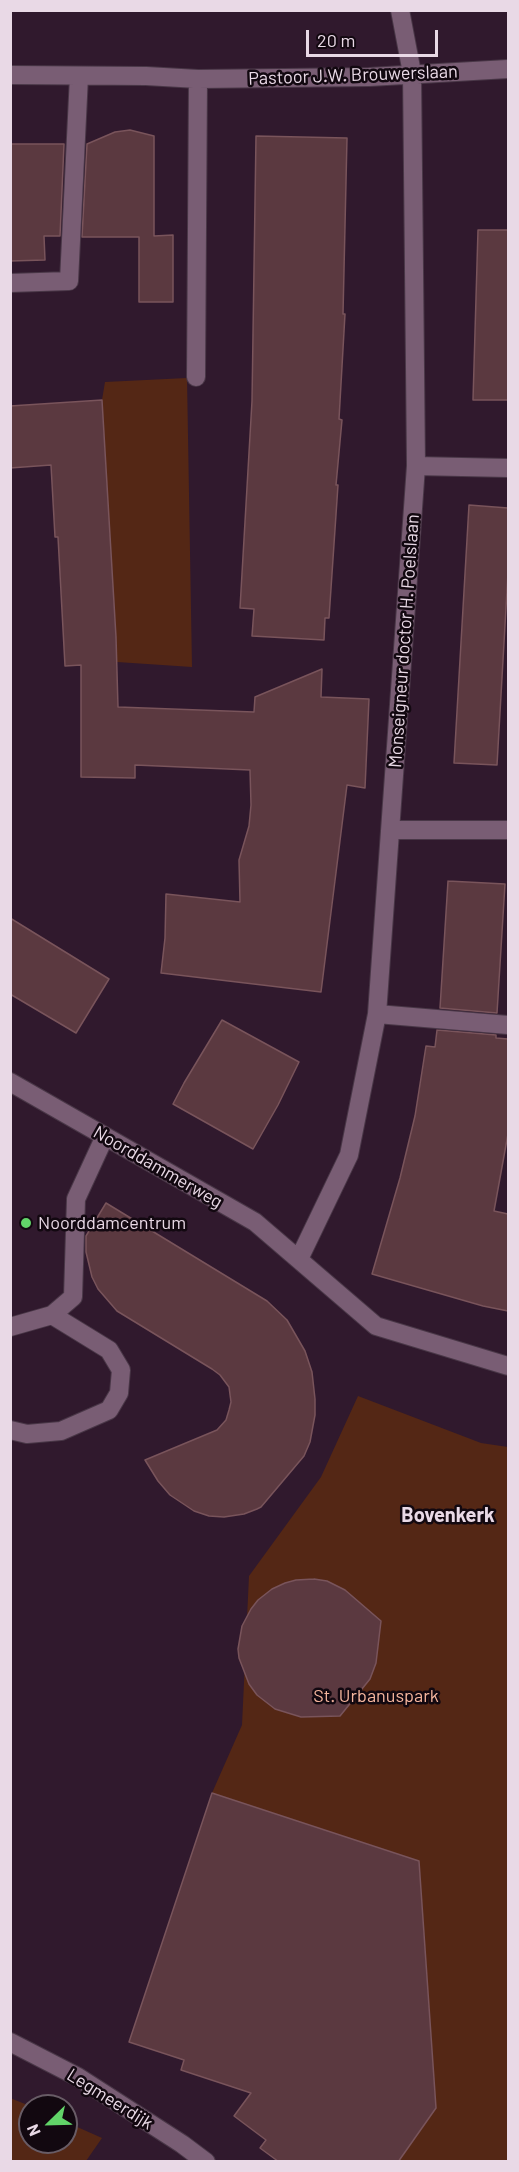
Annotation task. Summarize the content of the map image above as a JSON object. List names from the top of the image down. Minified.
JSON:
{"streets":{"street":["Pastoor J.W. Brouwerslaan","Monseigneur doctor H. Poelslaan","Noorddammerweg","Legmeerdijk"]},"crossings":[["Pastoor J.W. Brouwerslaan","Monseigneur doctor H. Poelslaan"],["Monseigneur doctor H. Poelslaan","Noorddammerweg"]],"districts":["Bovenkerk"],"parks":["St. Urbanuspark"],"places":["Noorddamcentrum"],"scale_bar":"20 m","north":"bottom left"}
